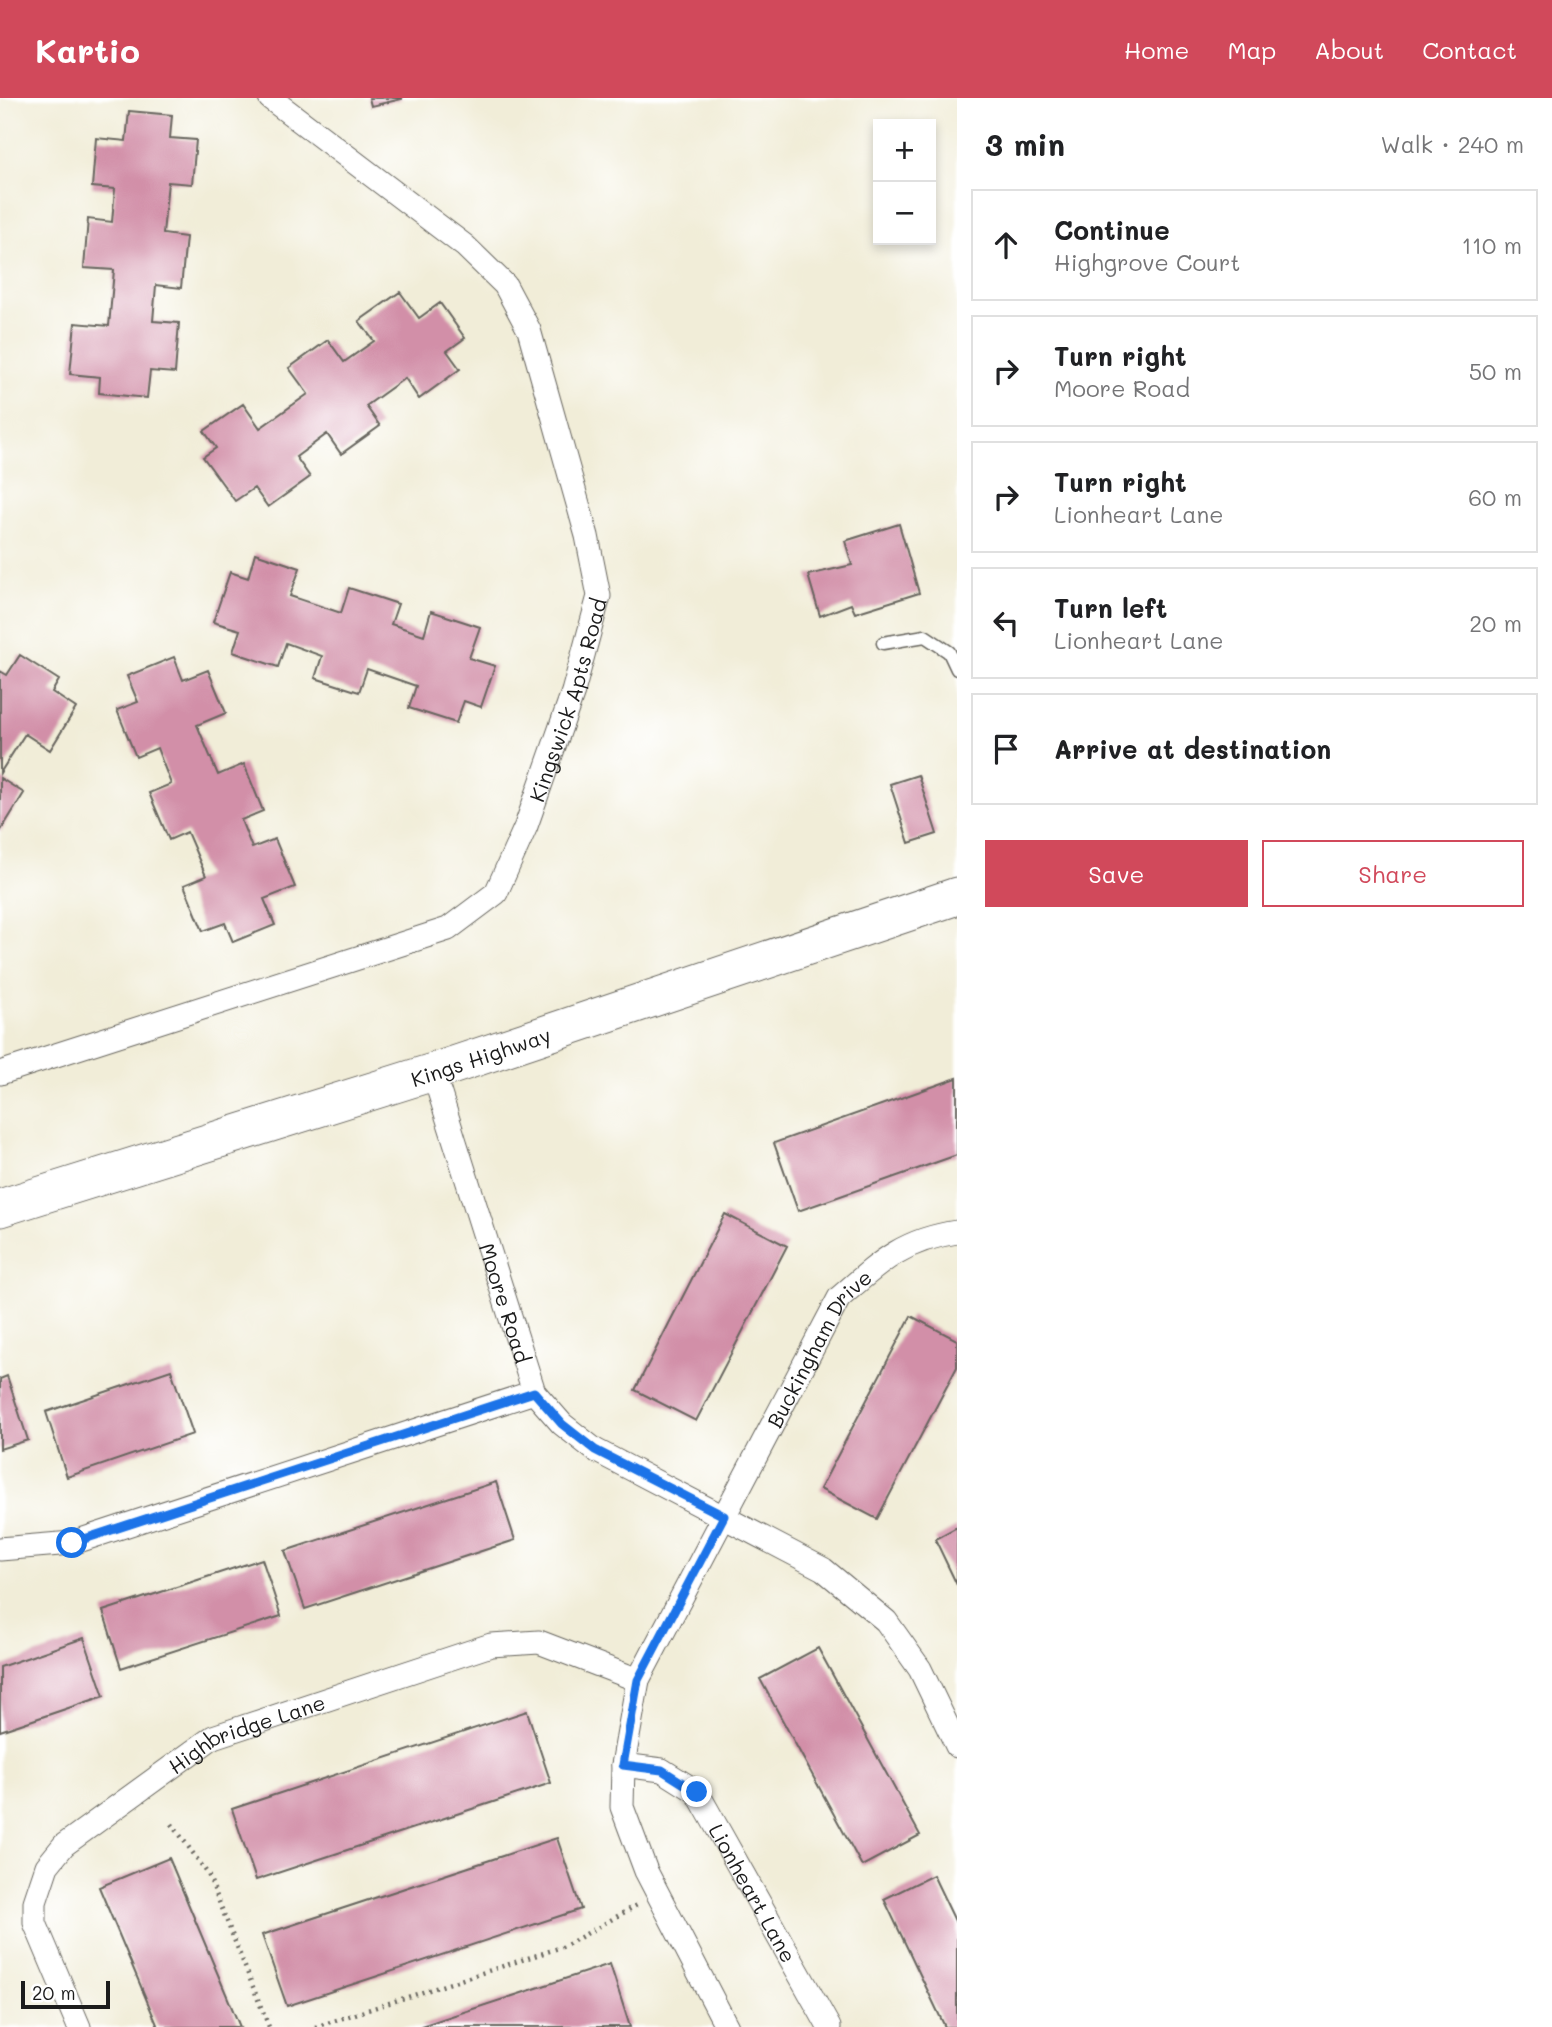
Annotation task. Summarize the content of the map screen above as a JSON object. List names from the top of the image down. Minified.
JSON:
{"streets":{"main road":["Kings Highway"],"street":["Kingswick Apts Road","Moore Road","Buckingham Drive","Highbridge Lane","Lionheart Lane"]},"crossings":[["Kings Highway","Moore Road"],["Moore Road","Buckingham Drive"]],"scale_bar":"20 m","page":{"header":"Kartio","nav":["Home","Map","About","Contact"],"heading":["3 min","Walk · 240 m"],"map_buttons":["+","−"],"list":[["Continue","Highgrove Court","110 m"],["Turn right","Moore Road","50 m"],["Turn right","Lionheart Lane","60 m"],["Turn left","Lionheart Lane","20 m"],"Arrive at destination"],"buttons":["Save","Share"],"scale":"20 m"}}
